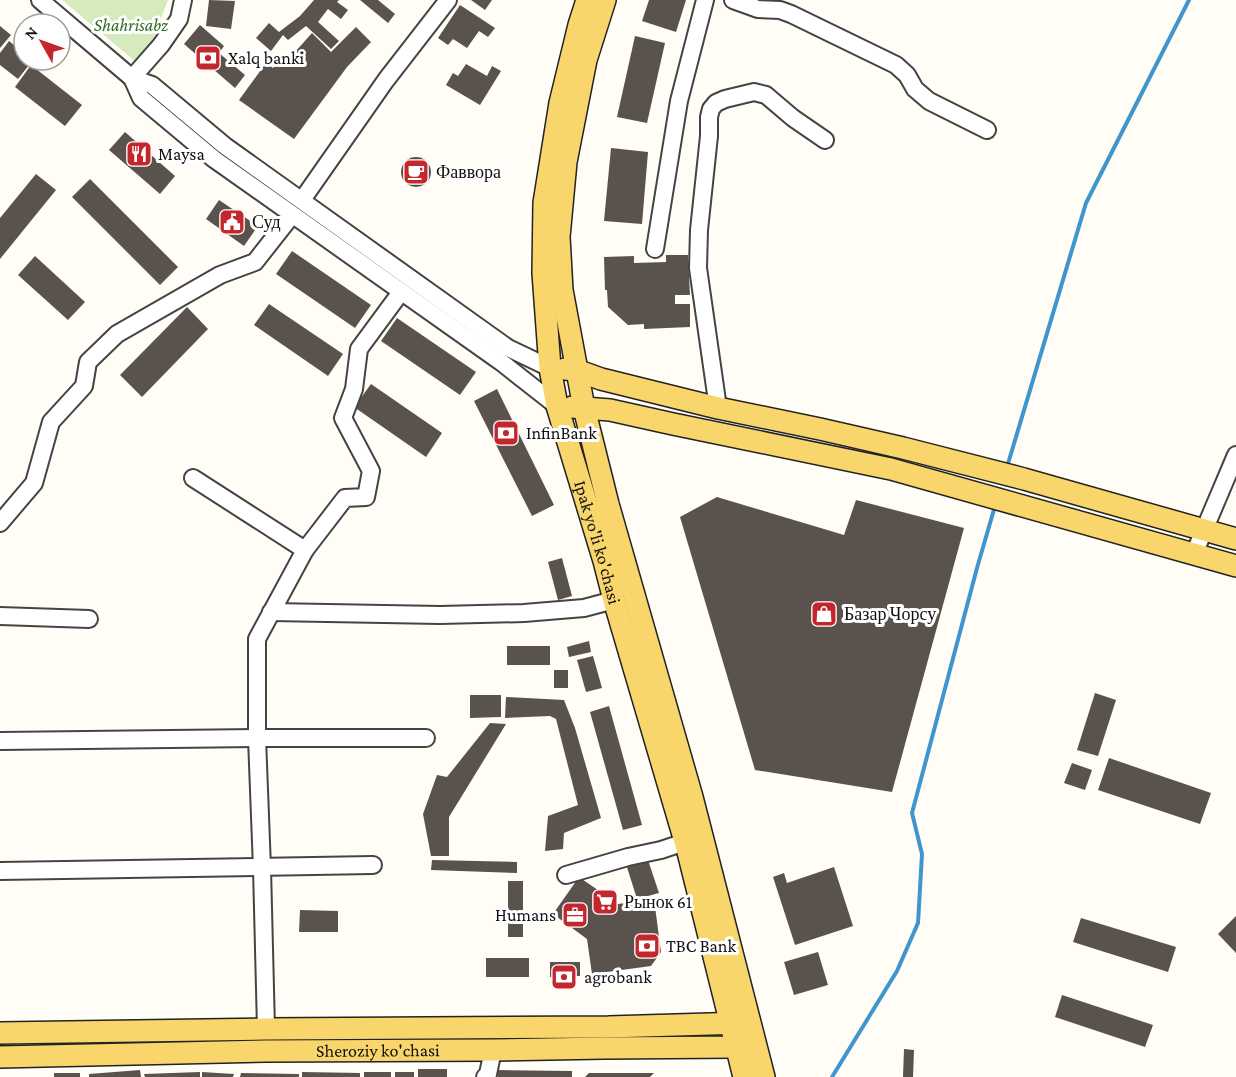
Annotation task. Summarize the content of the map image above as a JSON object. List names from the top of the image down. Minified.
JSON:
{"streets":{"main road":["Ipak yo'li ko'chasi","Sheroziy ko'chasi"]},"crossings":[["Ipak yo'li ko'chasi","Sheroziy ko'chasi"]],"parks":["Shahrisabz"],"places":{"bank":["Xalq banki","InfinBank","TBC Bank","agrobank"],"restaurant":["Maysa"],"cafe":["Фаввора"],"public building":["Суд"],"shop":["Базар Чорсу"],"supermarket":["Рынок 61"],"office":["Humans"]},"north":"top left"}
